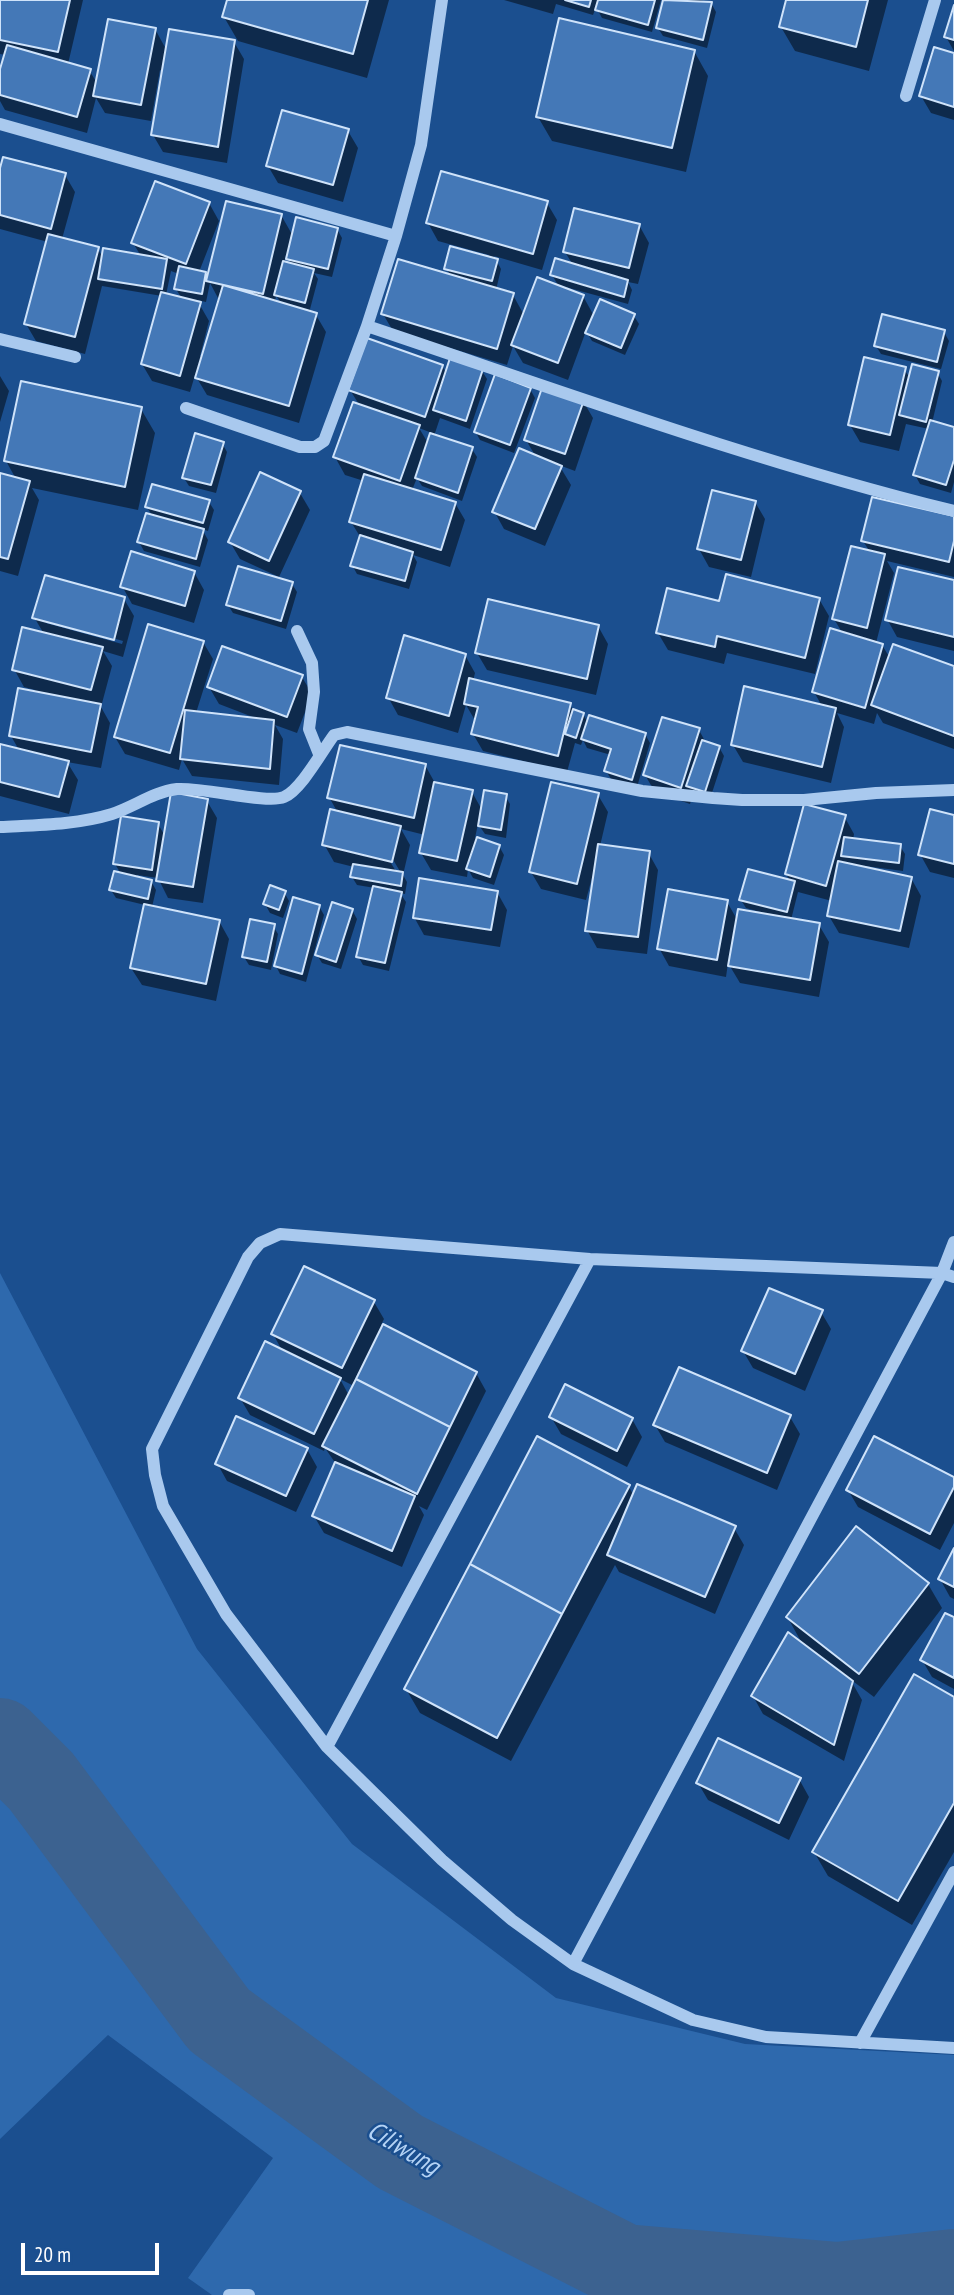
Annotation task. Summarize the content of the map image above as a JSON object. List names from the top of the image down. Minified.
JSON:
{"water":["Ciliwung"],"scale_bar":"20 m"}
